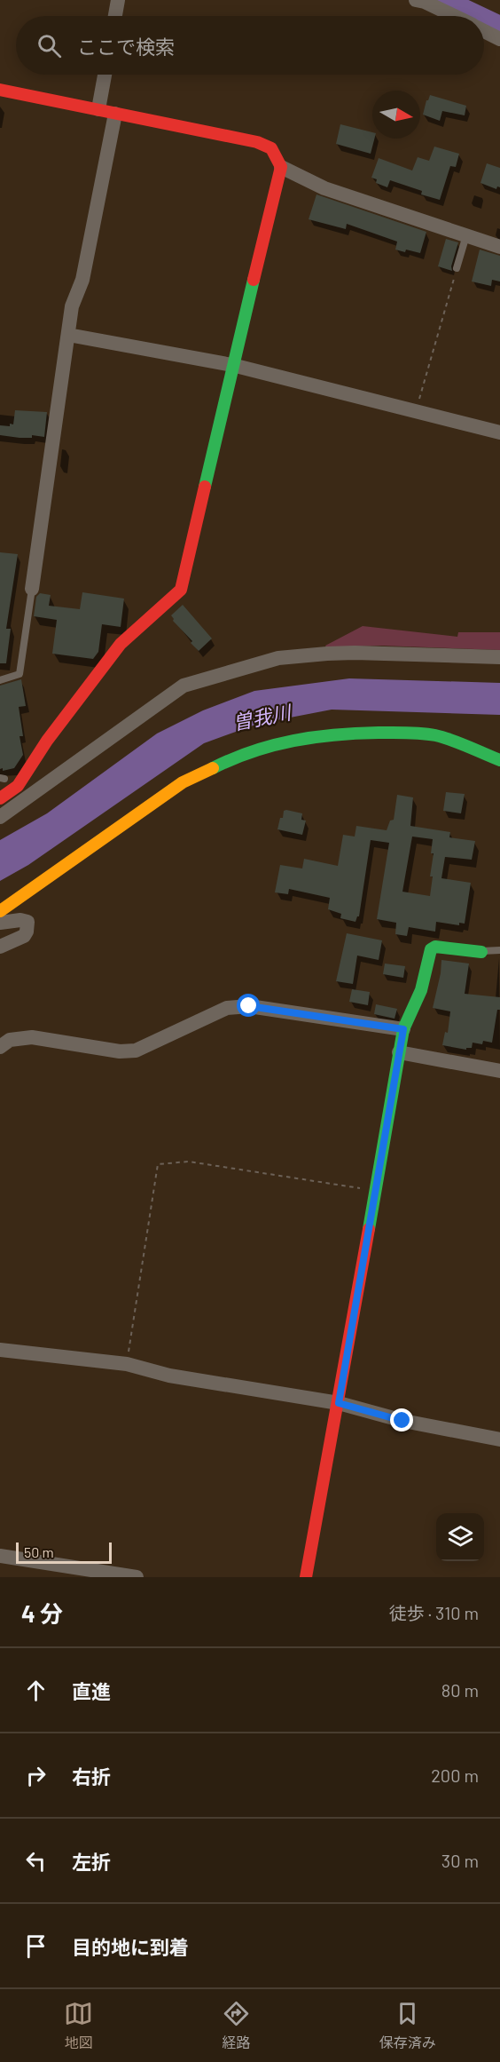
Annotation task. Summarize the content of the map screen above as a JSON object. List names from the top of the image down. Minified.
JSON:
{"water":["曽我川"],"scale_bar":"50 m","north":"right","page":{"search":"ここで検索","scale":"50 m","heading":["4 分","徒歩 · 310 m"],"list":[["直進","80 m"],["右折","200 m"],["左折","30 m"],"目的地に到着"],"nav":["地図","経路","保存済み"]}}
